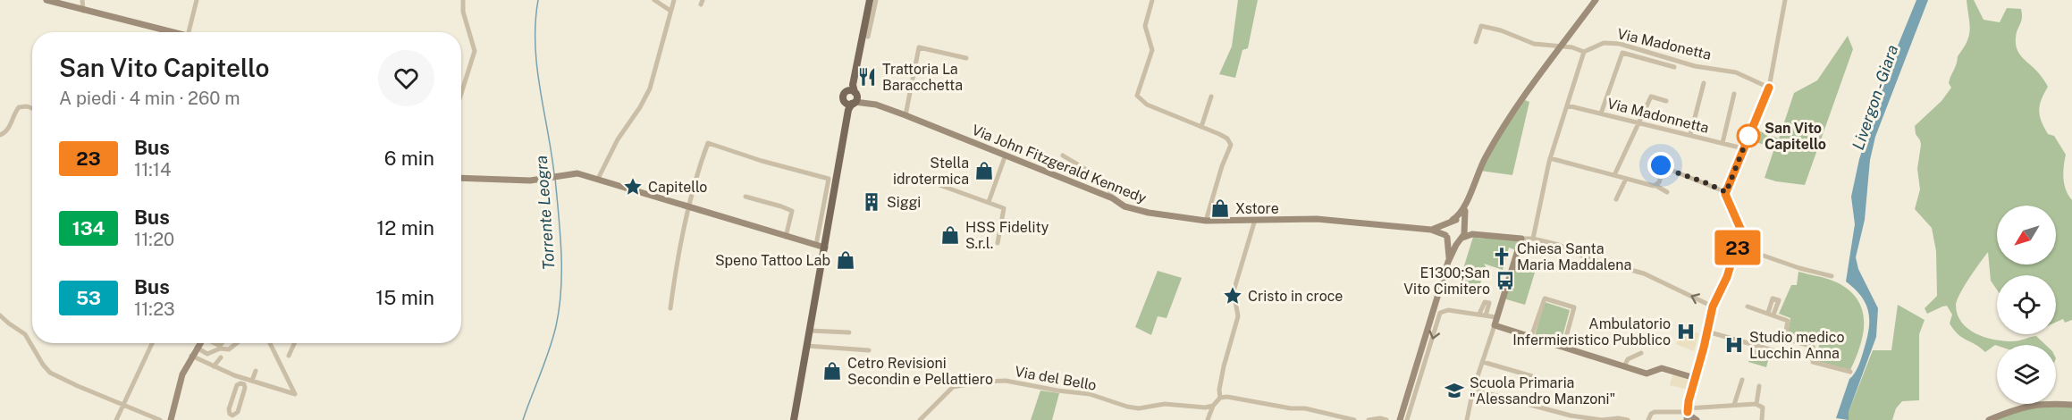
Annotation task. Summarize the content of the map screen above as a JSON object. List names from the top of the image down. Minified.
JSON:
{"streets":{"main road":["Via John Fitzgerald Kennedy"],"street":["Via Madonetta","Via Madonnetta","Via del Bello"]},"water":["Livergon - Giara","Torrente Leogra"],"places":{"restaurant":["Trattoria La Baracchetta"],"other":["San Vito Capitello"],"shop":["Stella idrotermica","Xstore","HSS Fidelity S.r.l.","Speno Tattoo Lab","Cetro Revisioni Secondin e Pellattiero"],"place":["Capitello","Cristo in croce"],"building":["Siggi"],"church":["Chiesa Santa Maria Maddalena"],"bus stop":["E1300;San Vito Cimitero"],"hospital":["Ambulatorio Infermieristico Pubblico","Studio medico Lucchin Anna"],"school or university":["Scuola Primaria \"Alessandro Manzoni\""]},"lines":["bus line 23"],"north":"bottom left","page":{"on_map":"23","heading":["San Vito Capitello","A piedi · 4 min · 260 m"],"list":[{"mark":"23","name":"Bus","note":"11:14","value":"6 min"},{"mark":"134","name":"Bus","note":"11:20","value":"12 min"},{"mark":"53","name":"Bus","note":"11:23","value":"15 min"}]}}
